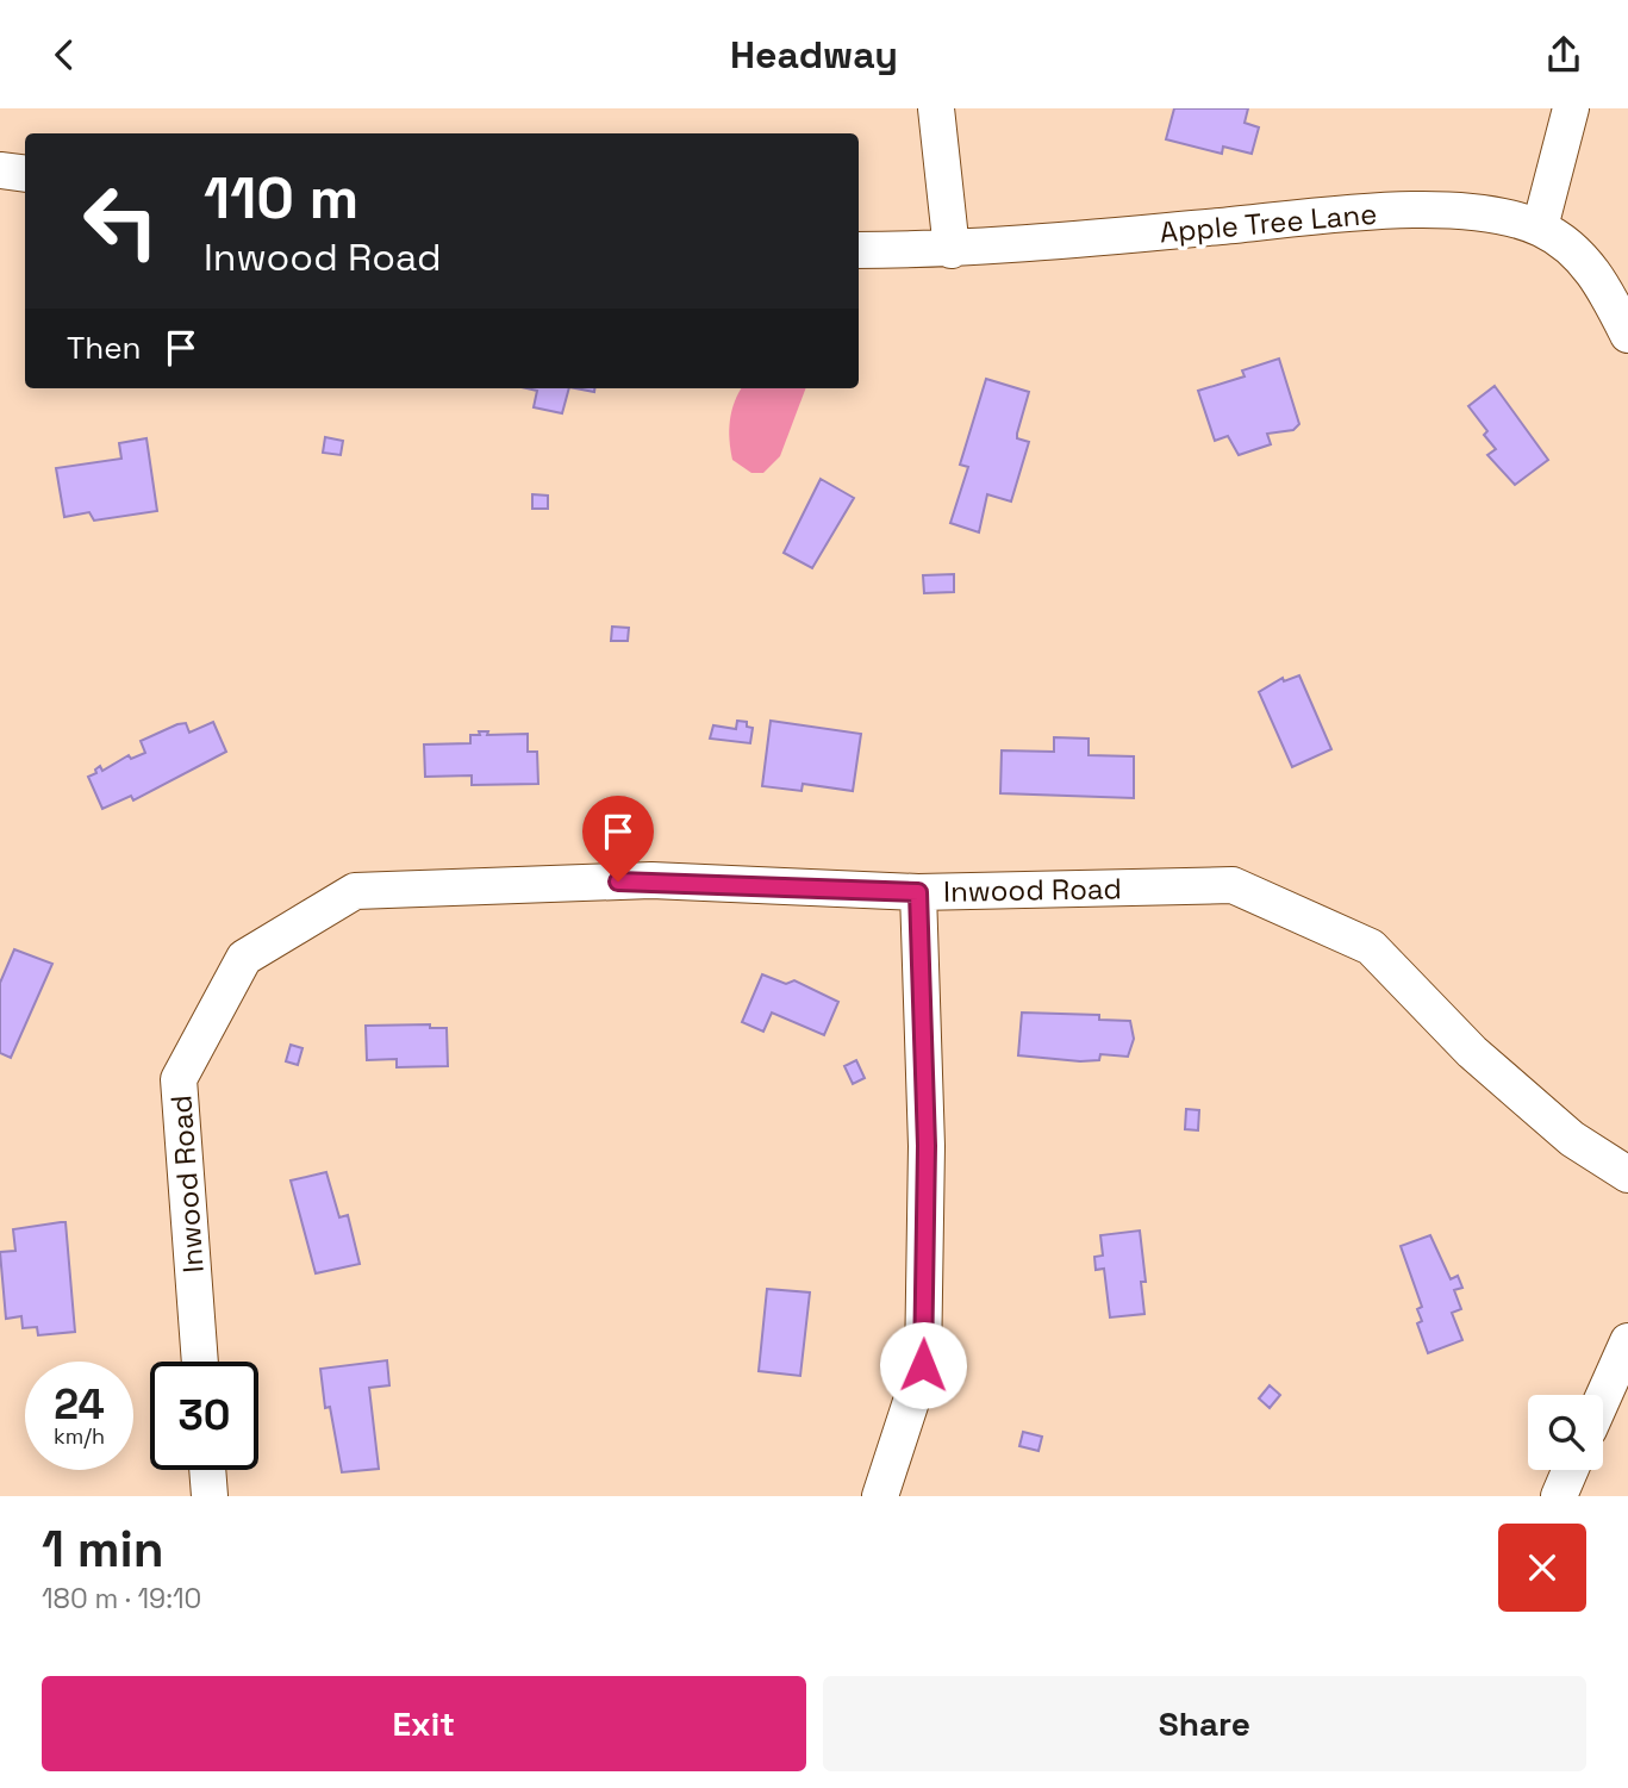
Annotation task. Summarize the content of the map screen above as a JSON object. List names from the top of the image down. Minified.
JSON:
{"streets":{"street":["Apple Tree Lane","Inwood Road"]},"page":{"header":"Headway","turn":["110 m","Inwood Road"],"then":"Then","speed":"24 km/h","limit":"30","heading":["1 min","180 m · 19:10"],"buttons":["Exit","Share"]}}
